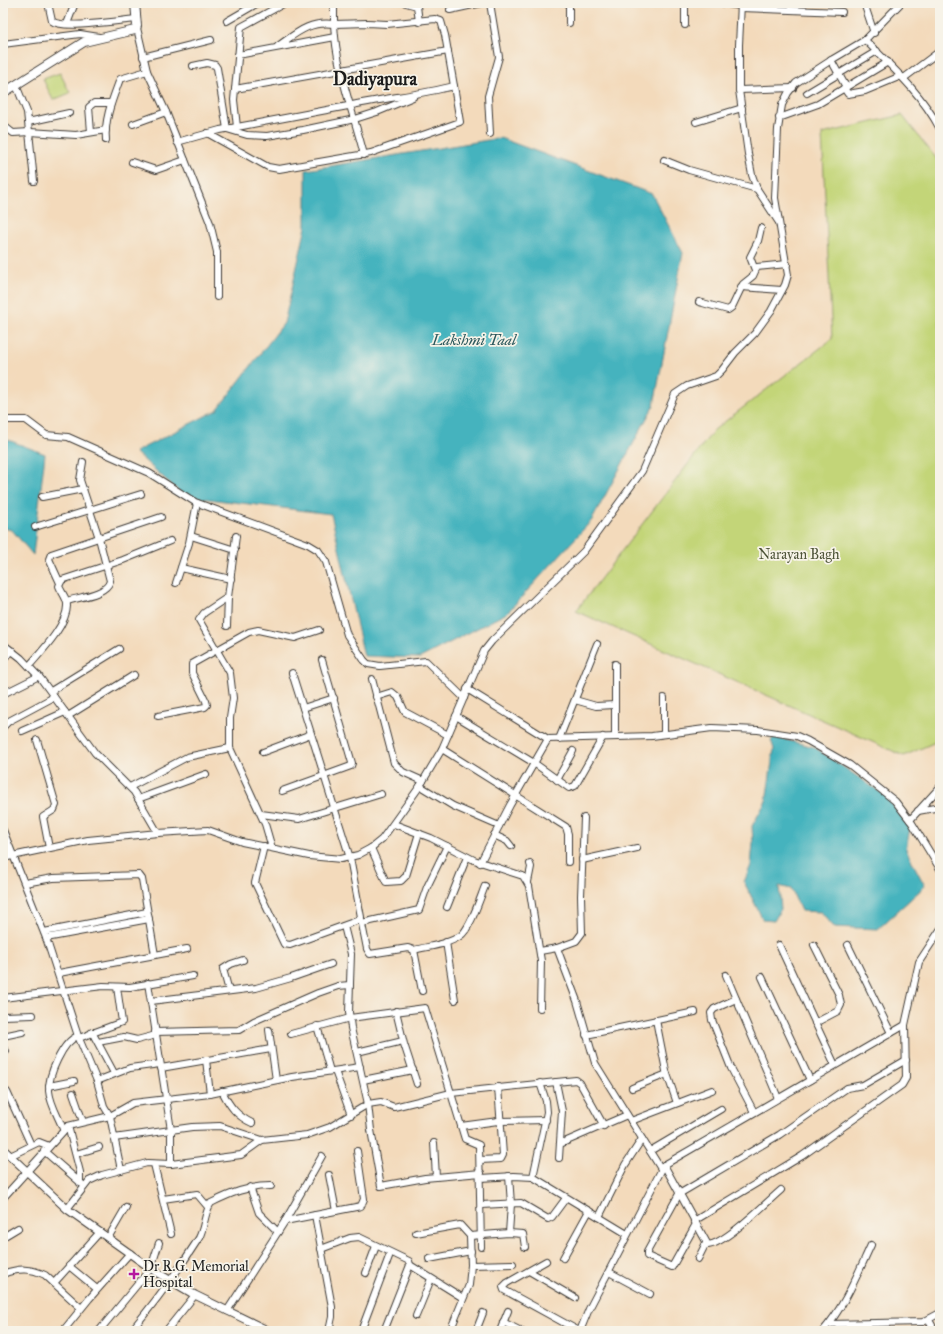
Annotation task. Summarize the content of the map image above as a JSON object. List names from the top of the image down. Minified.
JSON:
{"districts":["Dadiyapura"],"water":["Lakshmi Taal"],"parks":["Narayan Bagh"],"places":{"health":["Dr R.G. Memorial Hospital"]}}
